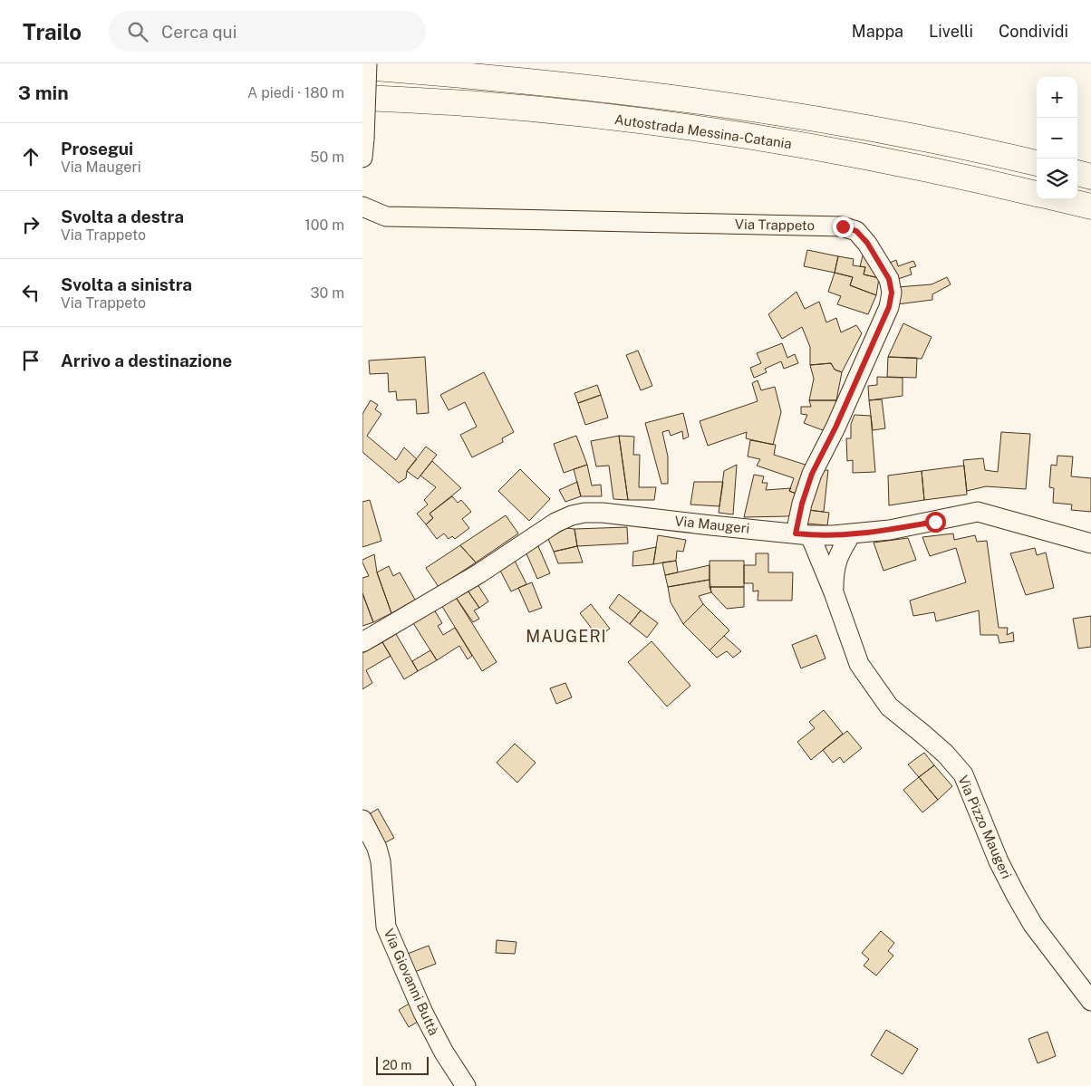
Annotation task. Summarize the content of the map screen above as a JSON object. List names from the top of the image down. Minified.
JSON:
{"streets":{"highway":["Autostrada Messina-Catania"],"street":["Via Trappeto","Via Maugeri","Via Pizzo Maugeri","Via Giovanni Buttà"]},"crossings":[["Via Trappeto","Via Maugeri"],["Via Trappeto","Via Pizzo Maugeri"],["Via Maugeri","Via Pizzo Maugeri"]],"districts":["MAUGERI"],"scale_bar":"20 m","page":{"header":"Trailo","search":"Cerca qui","nav":["Mappa","Livelli","Condividi"],"heading":["3 min","A piedi · 180 m"],"map_buttons":["+","−"],"list":[["Prosegui","Via Maugeri","50 m"],["Svolta a destra","Via Trappeto","100 m"],["Svolta a sinistra","Via Trappeto","30 m"],"Arrivo a destinazione"],"scale":"20 m"}}
